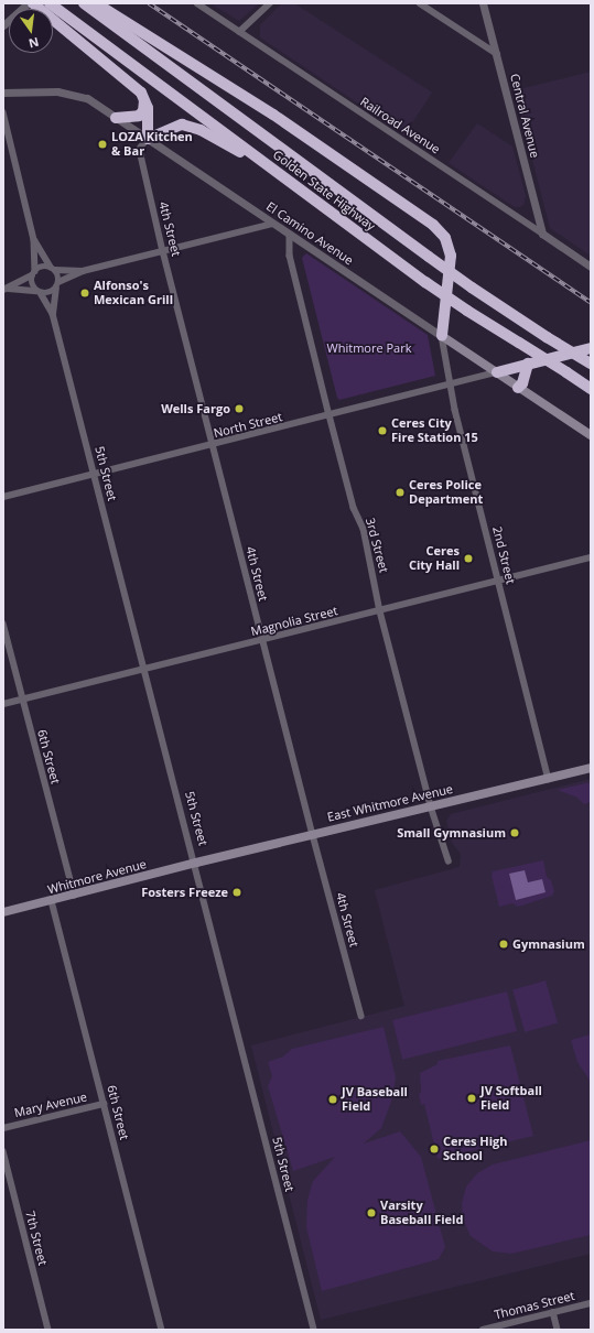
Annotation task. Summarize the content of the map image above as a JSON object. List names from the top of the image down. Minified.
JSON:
{"streets":{"highway":["Golden State Highway"],"main road":["El Camino Avenue","East Whitmore Avenue","Whitmore Avenue"],"street":["Central Avenue","Railroad Avenue","4th Street","North Street","5th Street","3rd Street","2nd Street","Magnolia Street","6th Street","Mary Avenue","7th Street","Thomas Street"]},"crossings":[["Central Avenue","Railroad Avenue"],["4th Street","El Camino Avenue"],["4th Street","North Street"],["4th Street","Magnolia Street"],["4th Street","East Whitmore Avenue"],["El Camino Avenue","North Street"],["El Camino Avenue","3rd Street"],["El Camino Avenue","2nd Street"],["North Street","5th Street"],["North Street","3rd Street"],["North Street","2nd Street"],["5th Street","Magnolia Street"],["5th Street","East Whitmore Avenue"],["5th Street","Whitmore Avenue"],["3rd Street","Magnolia Street"],["3rd Street","East Whitmore Avenue"],["2nd Street","Magnolia Street"],["2nd Street","East Whitmore Avenue"],["Magnolia Street","6th Street"],["6th Street","Whitmore Avenue"],["6th Street","Mary Avenue"],["East Whitmore Avenue","Whitmore Avenue"]],"parks":["Whitmore Park"],"places":["LOZA Kitchen & Bar","Alfonso's Mexican Grill","Wells Fargo","Ceres City Fire Station 15","Ceres Police Department","Ceres City Hall","Small Gymnasium","Fosters Freeze","Gymnasium","JV Softball Field","JV Baseball Field","Ceres High School","Varsity Baseball Field"],"north":"bottom"}
